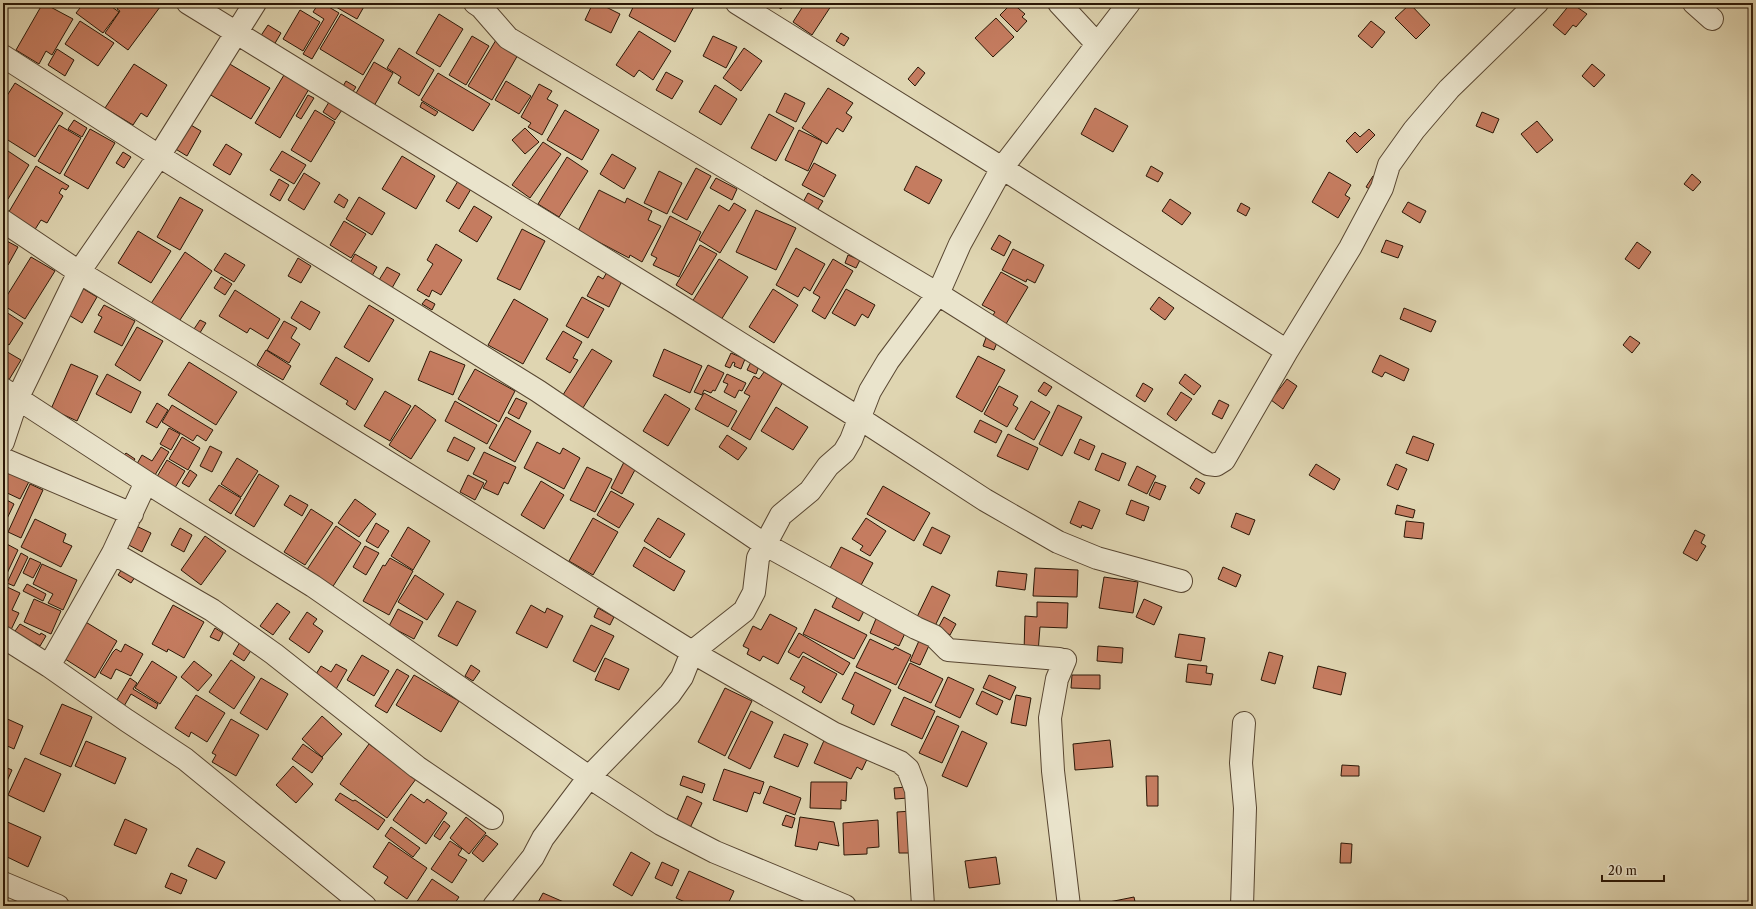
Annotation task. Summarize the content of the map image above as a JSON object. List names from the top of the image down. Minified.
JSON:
{"scale_bar":"20 m"}
